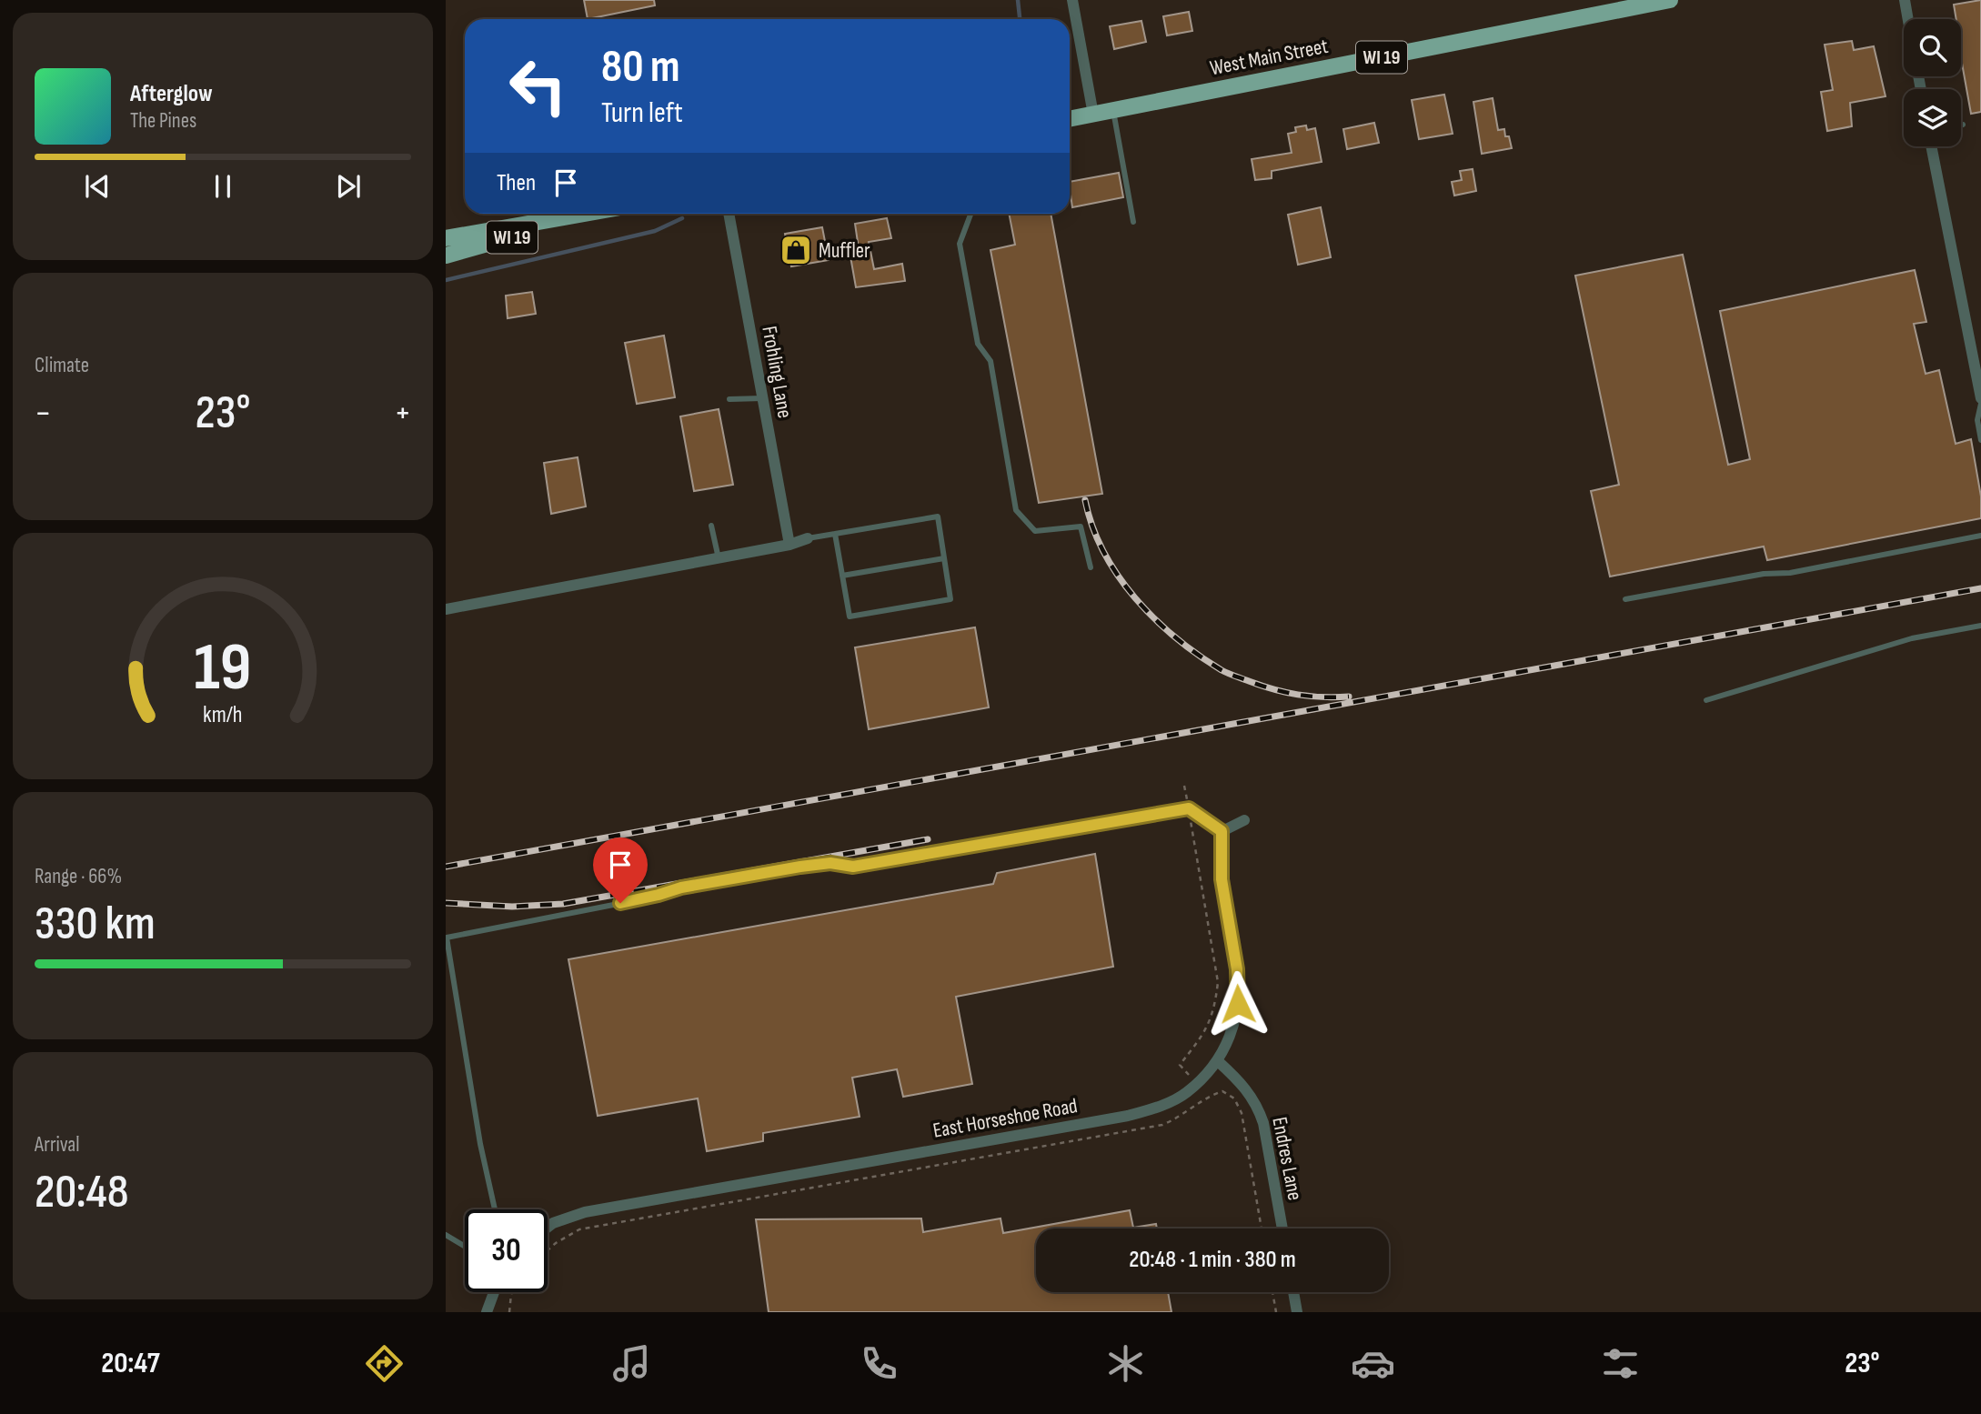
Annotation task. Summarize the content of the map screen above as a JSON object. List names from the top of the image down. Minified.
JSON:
{"streets":{"main road":["West Main Street","WI 19"],"street":["Frohling Lane","East Horseshoe Road","Endres Lane"]},"crossings":[["East Horseshoe Road","Endres Lane"]],"places":{"shop":["Muffler"]},"page":{"turn":["80 m","Turn left"],"song":["Afterglow","The Pines"],"then":"Then","tile":["Climate",["Range · 66%","330 km"],["Arrival","20:48"]],"heat":["−","23°","+"],"limit":"30","trip":"20:48 · 1 min · 380 m","tabs":["20:47","23°"],"gauge":["19","km/h"]}}
